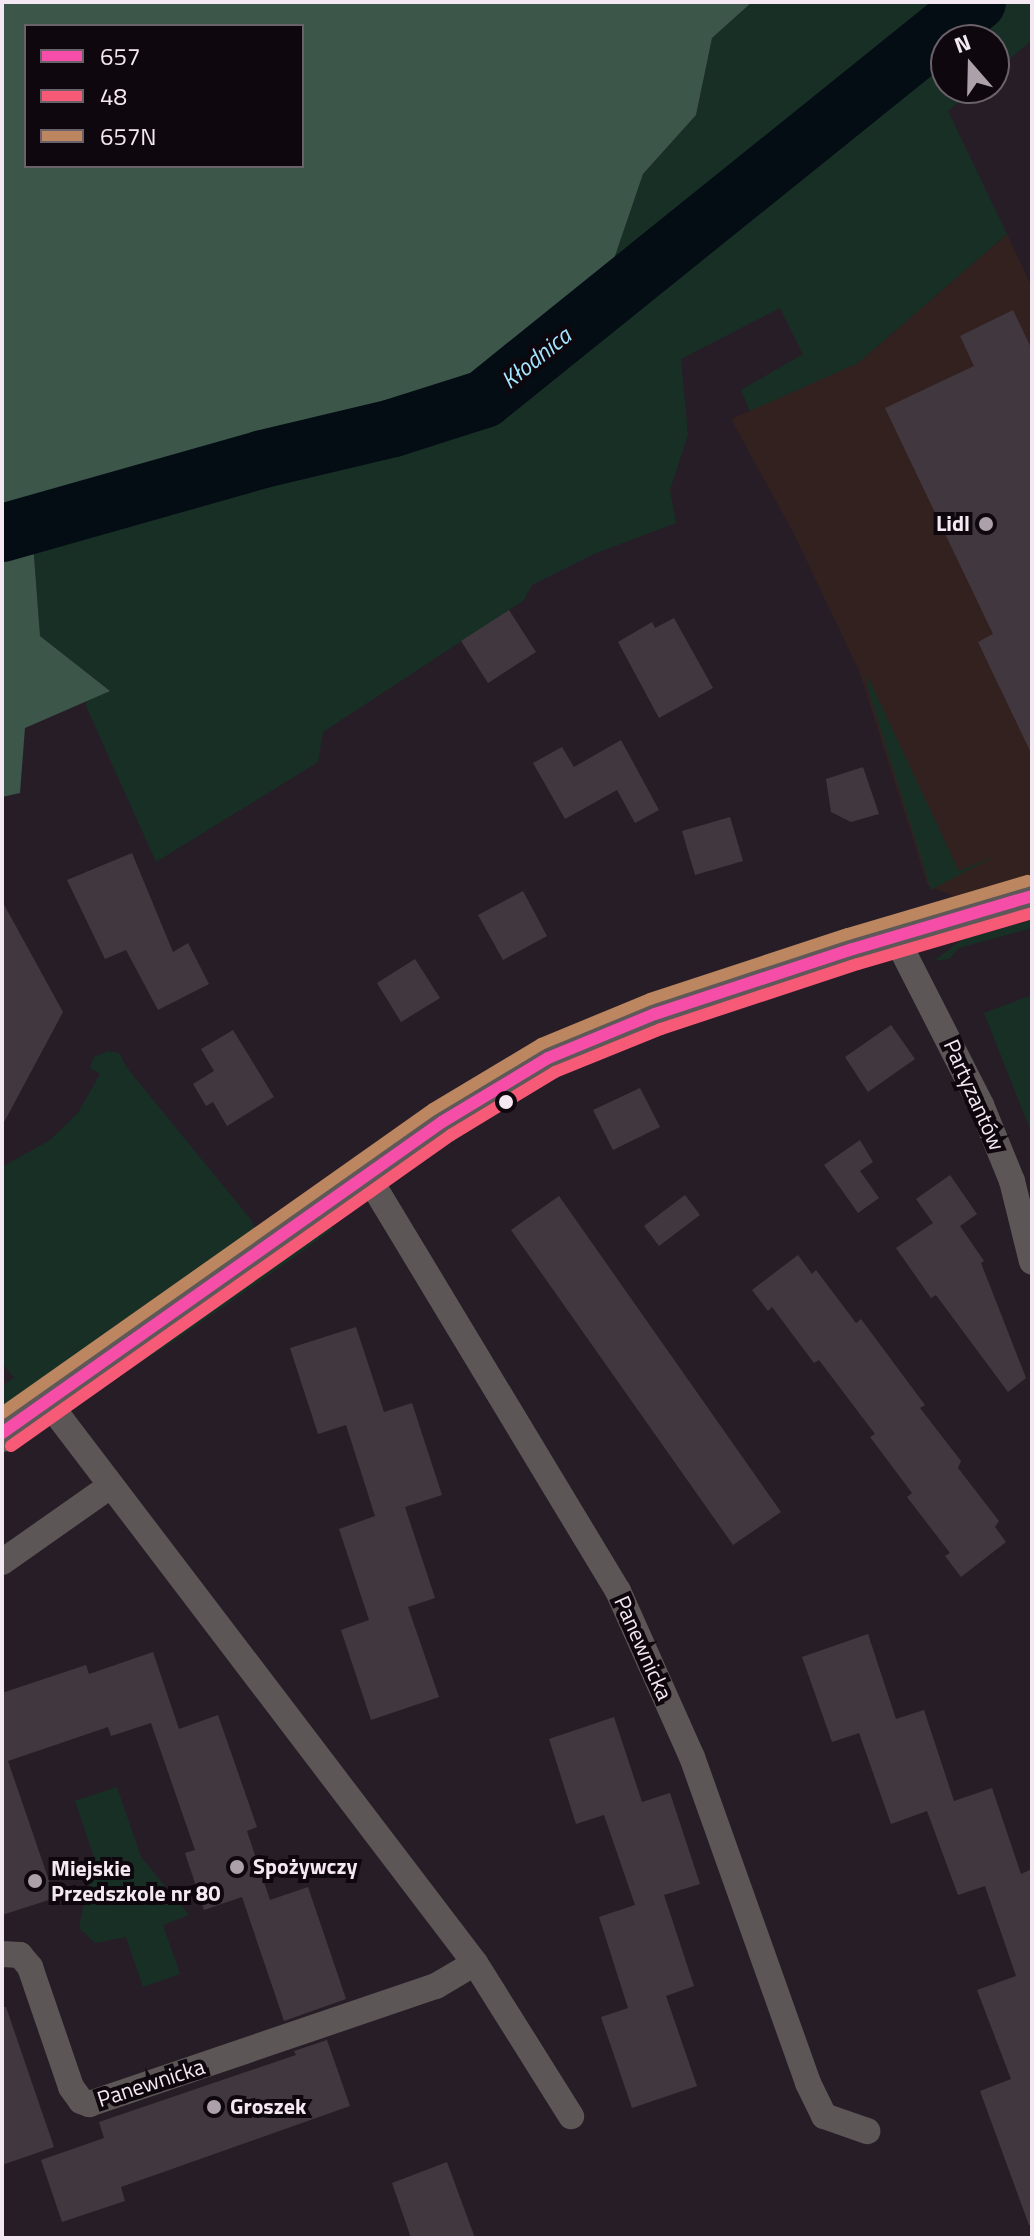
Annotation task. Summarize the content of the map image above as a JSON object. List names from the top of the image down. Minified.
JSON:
{"streets":{"street":["Partyzantów","Panewnicka"]},"water":["Kłodnica"],"places":["Lidl","Spożywczy","Miejskie Przedszkole nr 80","Groszek"],"lines":["transit line 657N","transit line 657","transit line 48"],"legend":["657","48","657N"],"north":"top"}
